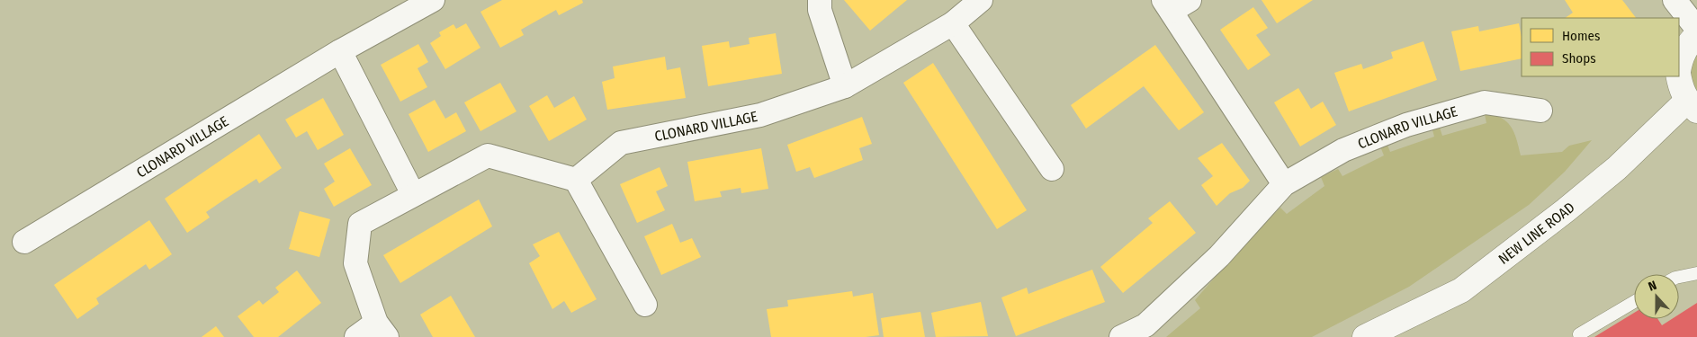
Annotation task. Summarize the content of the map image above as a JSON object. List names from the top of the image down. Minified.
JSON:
{"streets":{"main road":["NEW LINE ROAD"],"street":["CLONARD VILLAGE"]},"legend":["Homes","Shops"],"north":"top"}
